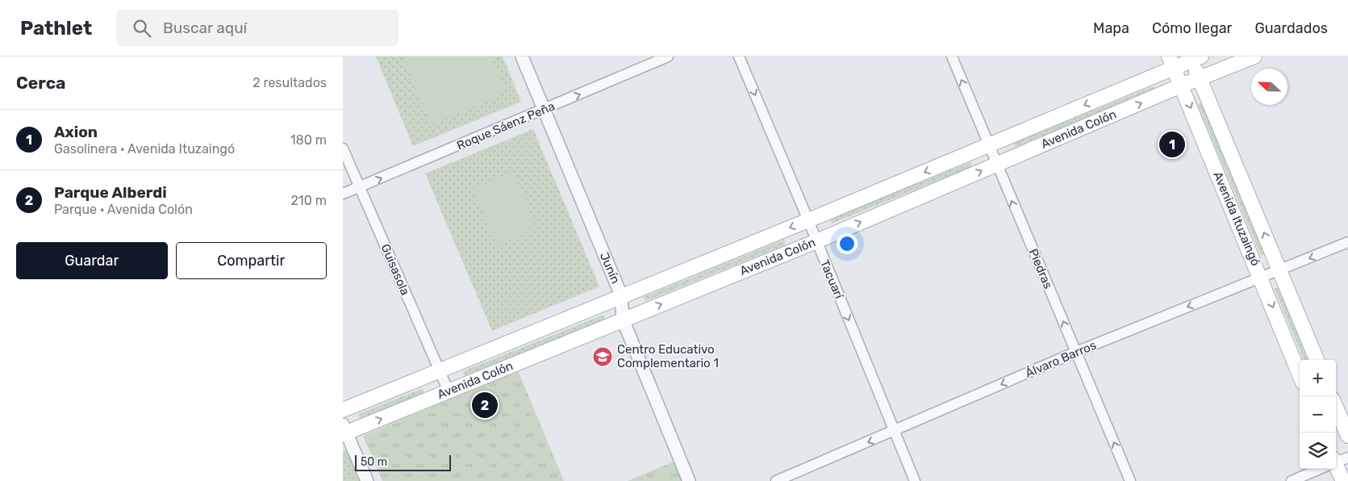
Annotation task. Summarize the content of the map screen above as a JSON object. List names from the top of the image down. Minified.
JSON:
{"streets":{"main road":["Avenida Colón","Avenida Ituzaingó"],"street":["Roque Sáenz Peña","Junín","Piedras","Guisasola","Tacuarí","Álvaro Barros"]},"crossings":[["Roque Sáenz Peña","Junín"],["Roque Sáenz Peña","Guisasola"],["Avenida Colón","Avenida Ituzaingó"],["Avenida Colón","Junín"],["Avenida Colón","Piedras"],["Avenida Colón","Guisasola"],["Avenida Colón","Tacuarí"],["Avenida Ituzaingó","Álvaro Barros"],["Piedras","Álvaro Barros"],["Tacuarí","Álvaro Barros"]],"one_way":["Roque Sáenz Peña","Piedras","Tacuarí","Álvaro Barros"],"places":{"school or university":["Centro Educativo Complementario 1"]},"scale_bar":"50 m","north":"left","page":{"header":"Pathlet","search":"Buscar aquí","nav":["Mapa","Cómo llegar","Guardados"],"heading":["Cerca","2 resultados"],"list":[{"mark":"1","name":"Axion","note":"Gasolinera · Avenida Ituzaingó","value":"180 m"},{"mark":"2","name":"Parque Alberdi","note":"Parque · Avenida Colón","value":"210 m"}],"pins":["1","2"],"buttons":["Guardar","Compartir"],"map_buttons":["+","−"],"scale":"50 m"}}
